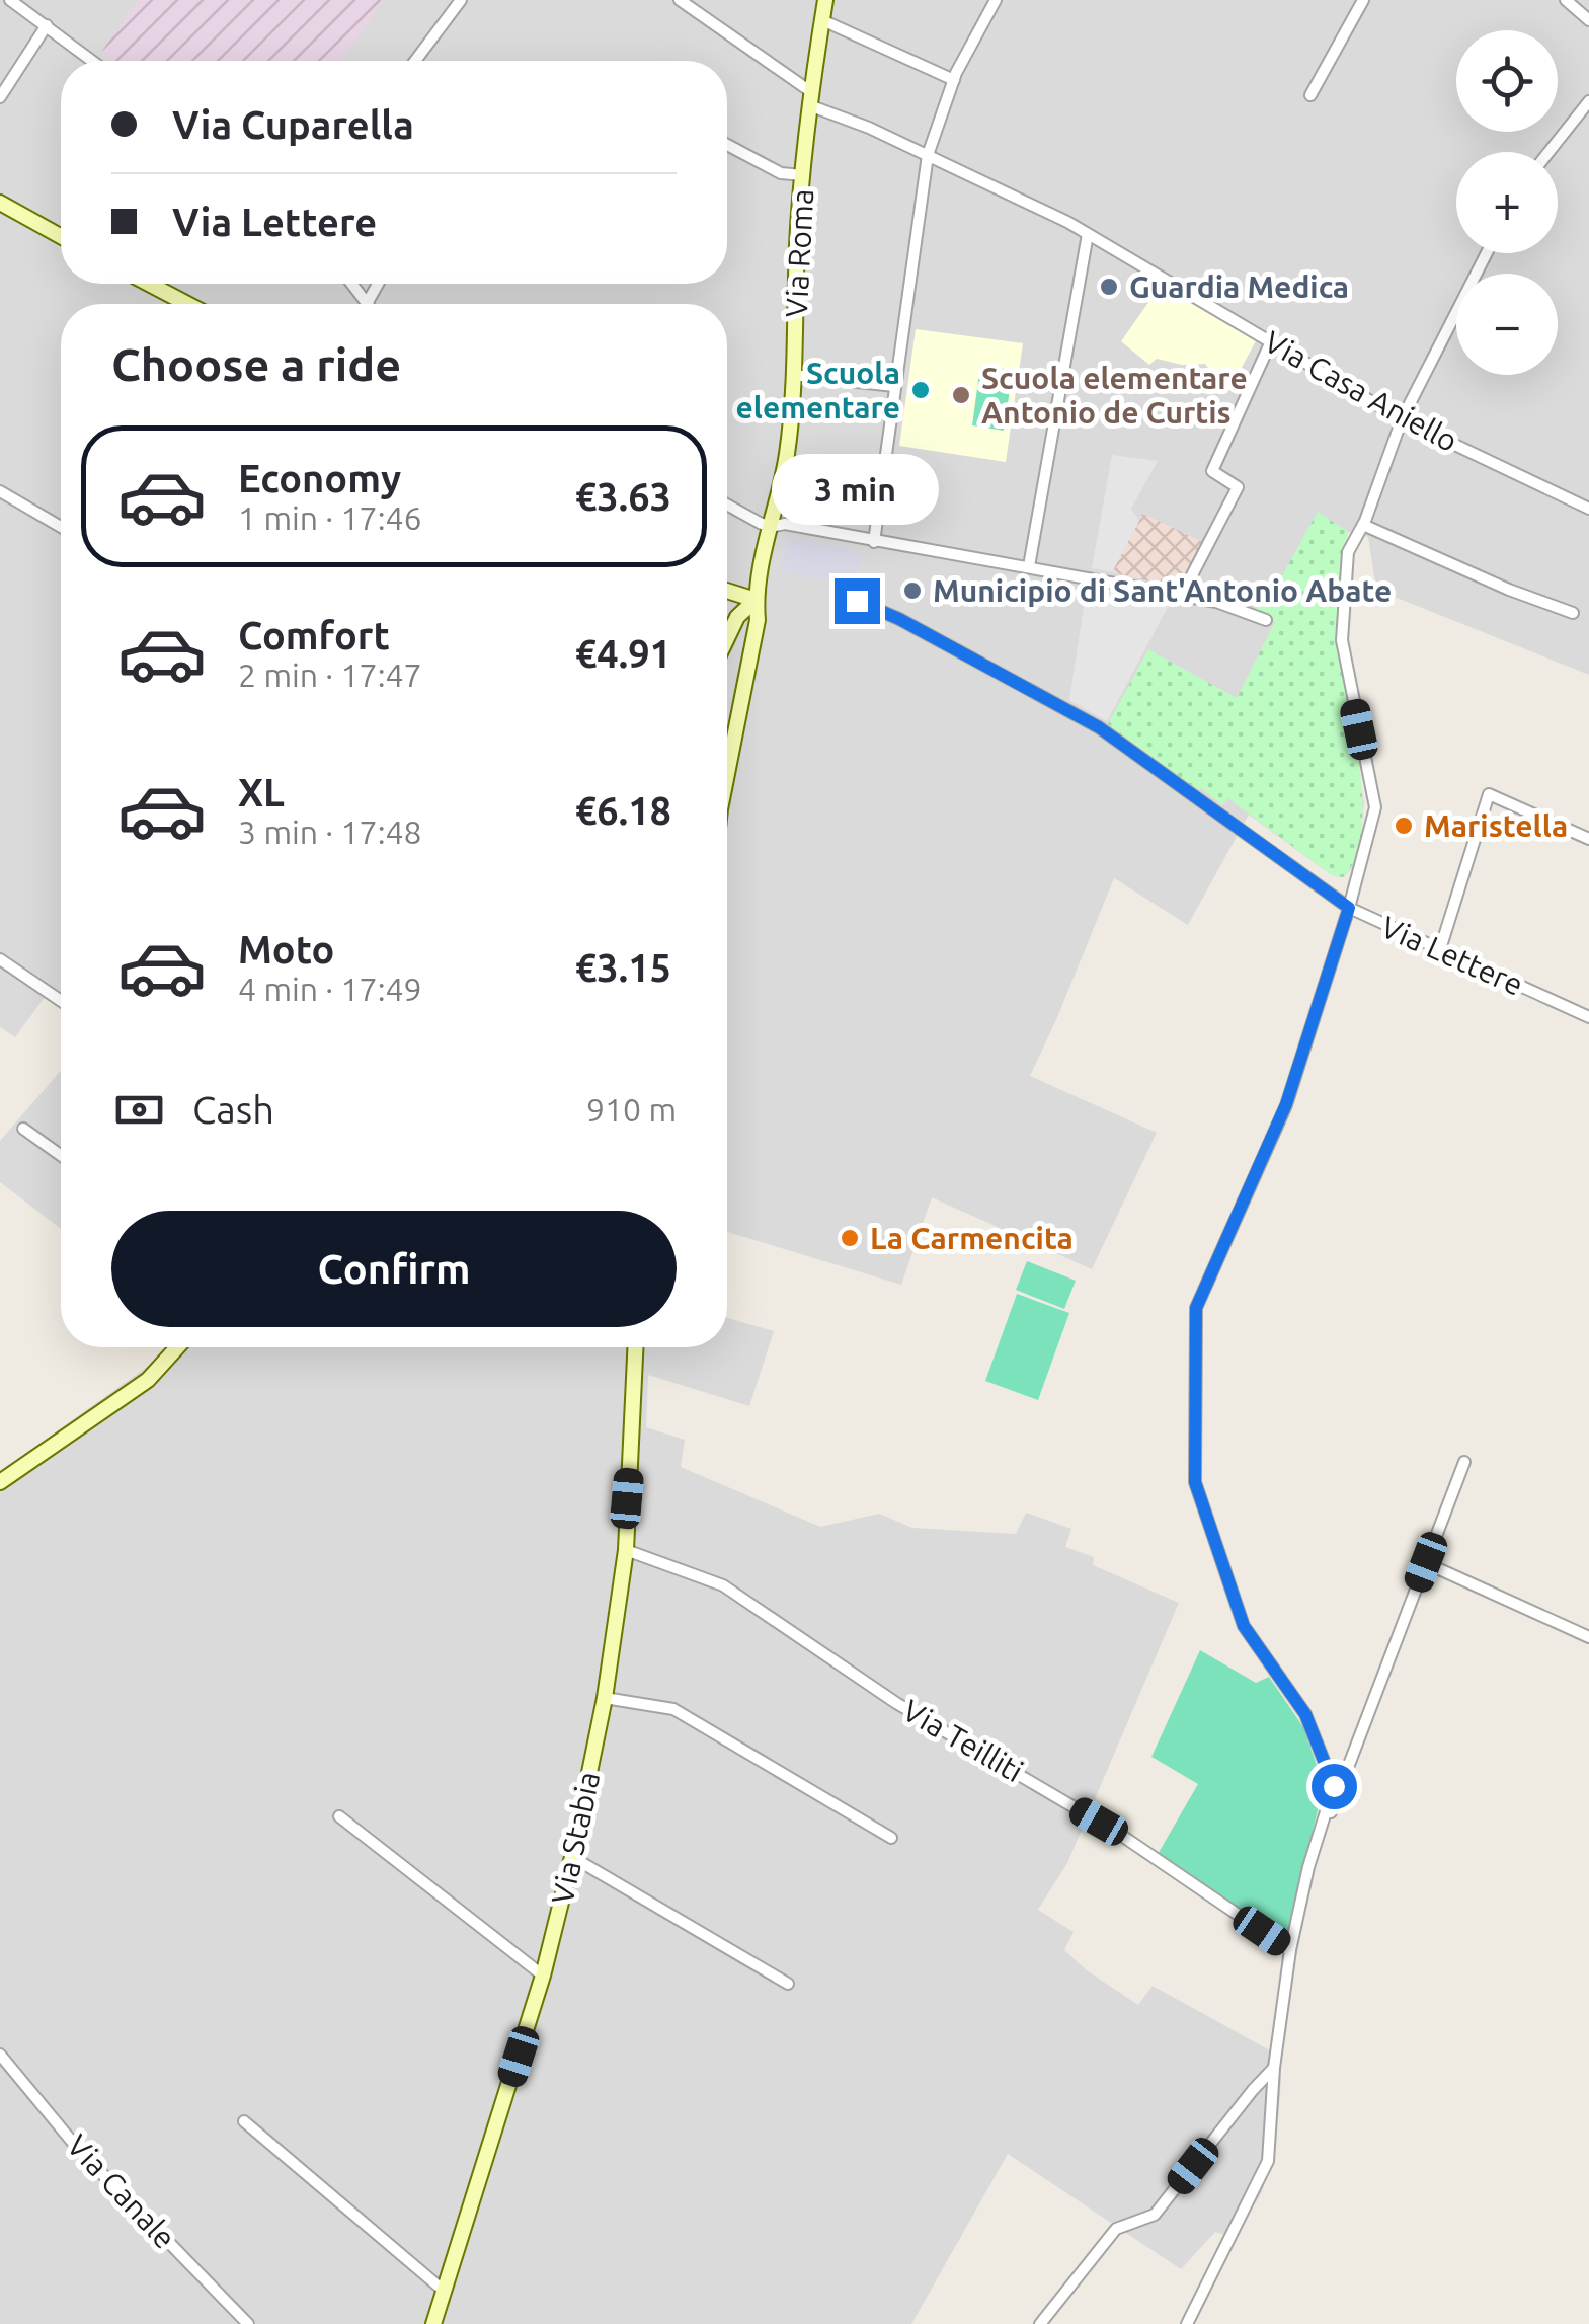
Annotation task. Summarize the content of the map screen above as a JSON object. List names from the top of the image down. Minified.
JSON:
{"streets":{"main road":["Via Roma","Via Stabia"],"street":["Via Casa Aniello","Via Lettere","Via Teilliti","Via Canale"]},"crossings":[["Via Roma","Via Casa Aniello"],["Via Teilliti","Via Stabia"]],"places":["Guardia Medica","Scuola elementare","Scuola elementare Antonio de Curtis","Municipio di Sant'Antonio Abate","Maristella","La Carmencita"],"page":{"map_buttons":["+","−"],"banner":["Via Cuparella","Via Lettere"],"heading":"Choose a ride","list":[{"name":"Economy","note":"1 min · 17:46","value":"€3.63"},{"name":"Comfort","note":"2 min · 17:47","value":"€4.91"},{"name":"XL","note":"3 min · 17:48","value":"€6.18"},{"name":"Moto","note":"4 min · 17:49","value":"€3.15"}],"bubble":"3 min","pay":["Cash","910 m"],"buttons":"Confirm"}}
